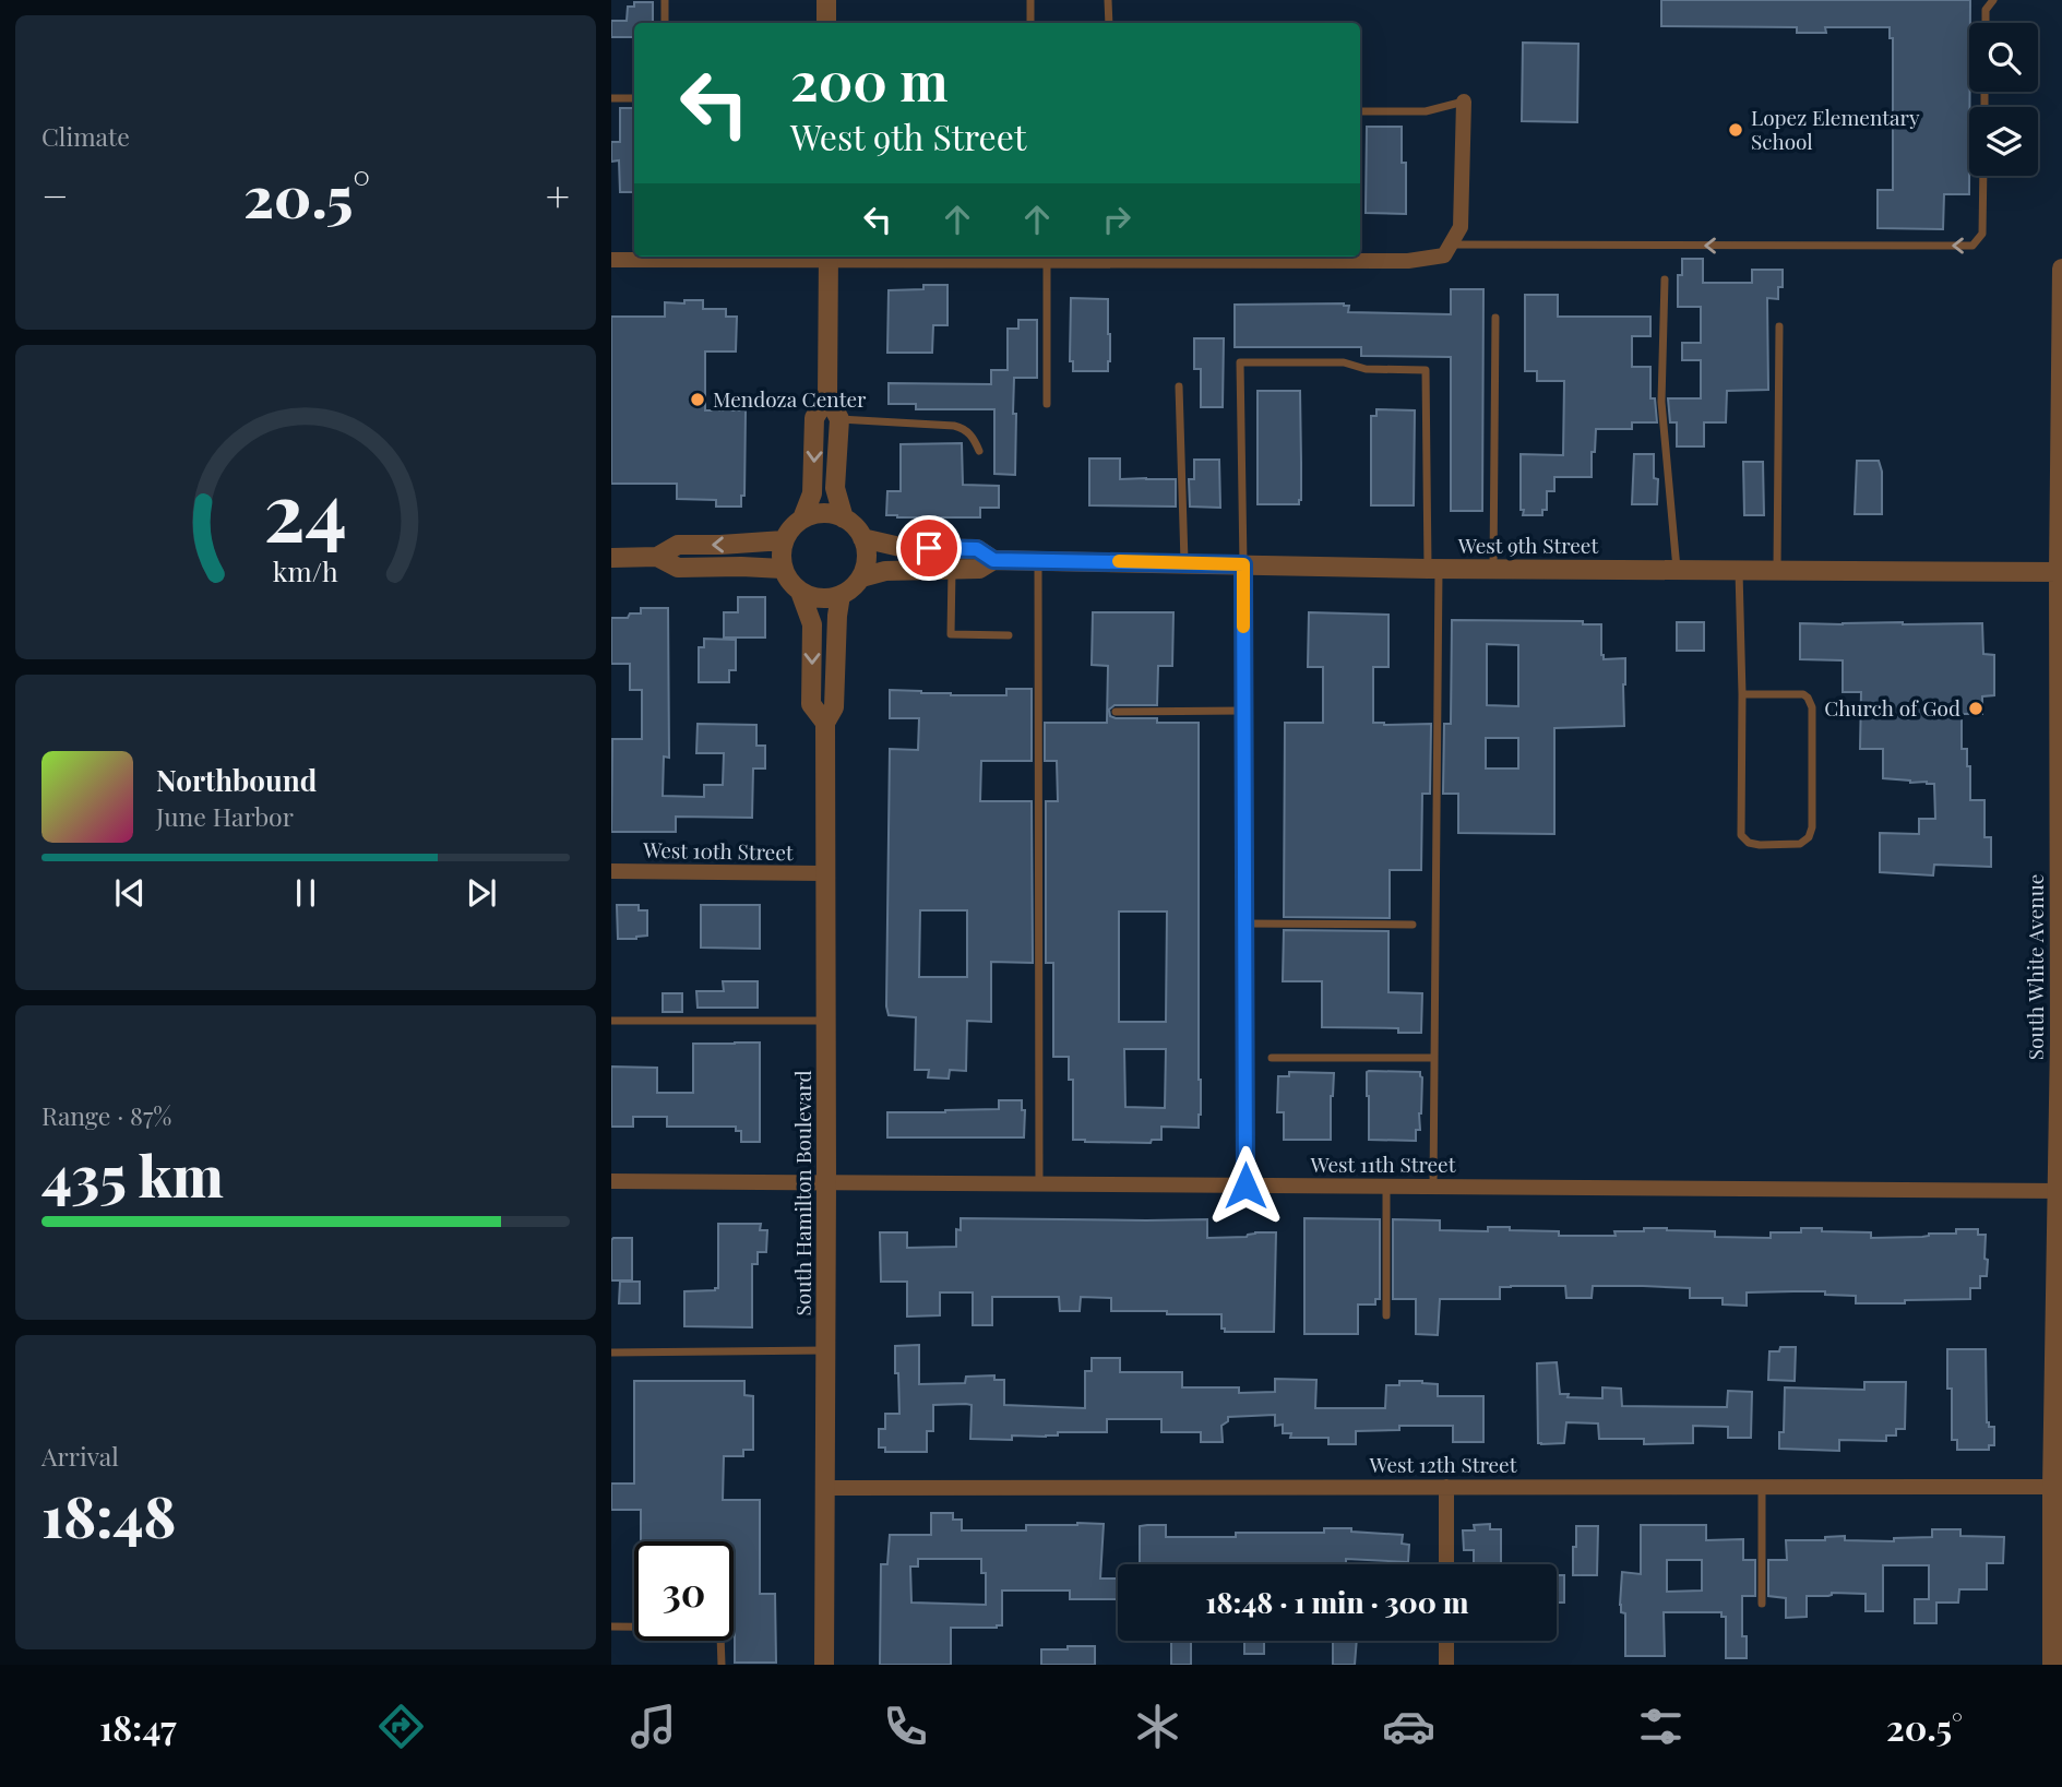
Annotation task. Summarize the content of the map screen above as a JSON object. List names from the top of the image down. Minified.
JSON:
{"streets":{"street":["West 9th Street","West 10th Street","South White Avenue","West 11th Street","South Hamilton Boulevard","West 12th Street"]},"crossings":[["West 9th Street","South White Avenue"],["West 9th Street","South Hamilton Boulevard"],["West 10th Street","South Hamilton Boulevard"],["South White Avenue","West 11th Street"],["South White Avenue","West 12th Street"],["West 11th Street","South Hamilton Boulevard"],["South Hamilton Boulevard","West 12th Street"]],"places":["Lopez Elementary School","Mendoza Center","Church of God"],"page":{"tile":["Climate",["Range · 87%","435 km"],["Arrival","18:48"]],"turn":["200 m","West 9th Street"],"heat":["−","20.5°","+"],"song":["Northbound","June Harbor"],"limit":"30","trip":"18:48 · 1 min · 300 m","tabs":["18:47","20.5°"],"gauge":["24","km/h"]}}
